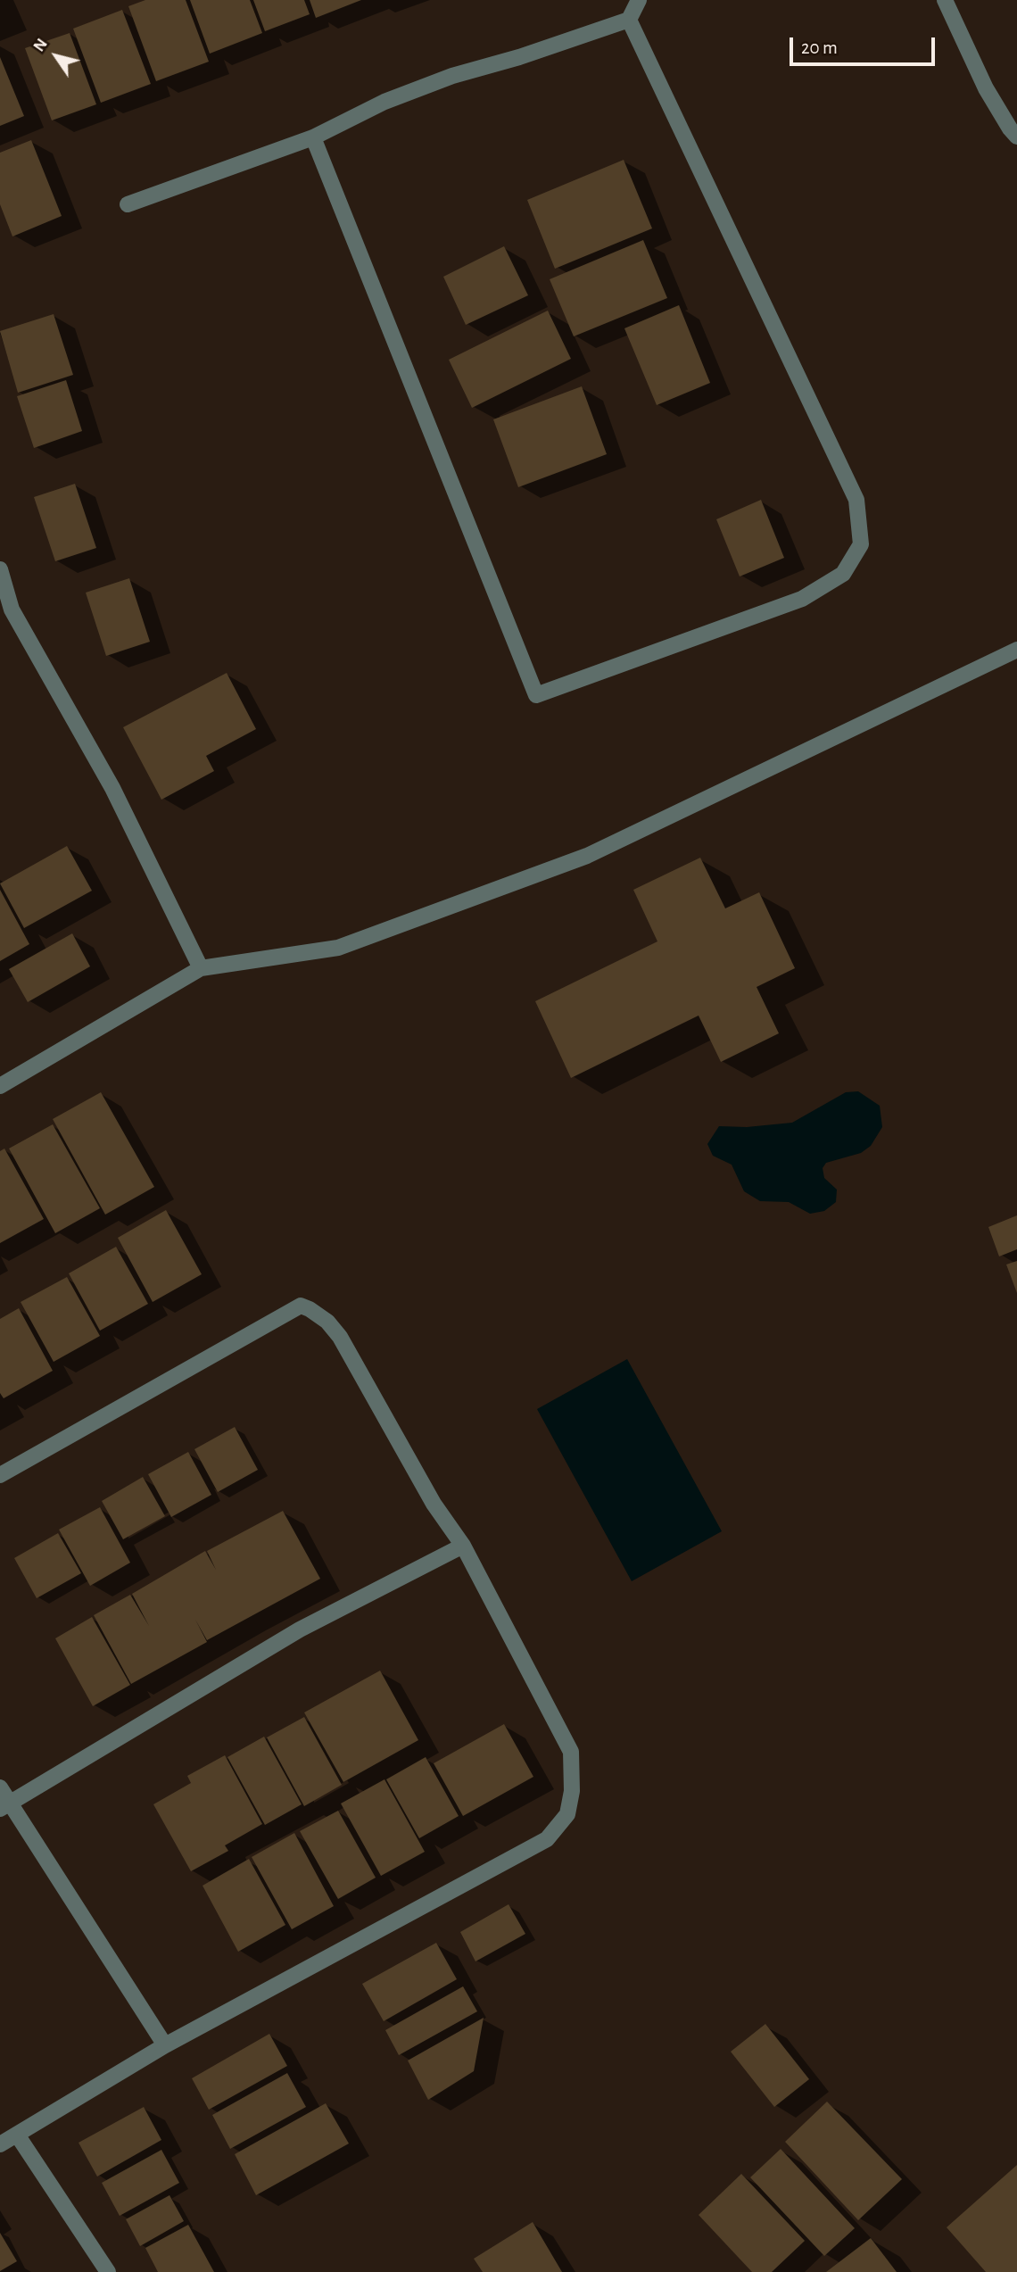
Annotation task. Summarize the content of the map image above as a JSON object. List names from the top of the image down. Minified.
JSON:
{"scale_bar":"20 m","north":"top left"}
